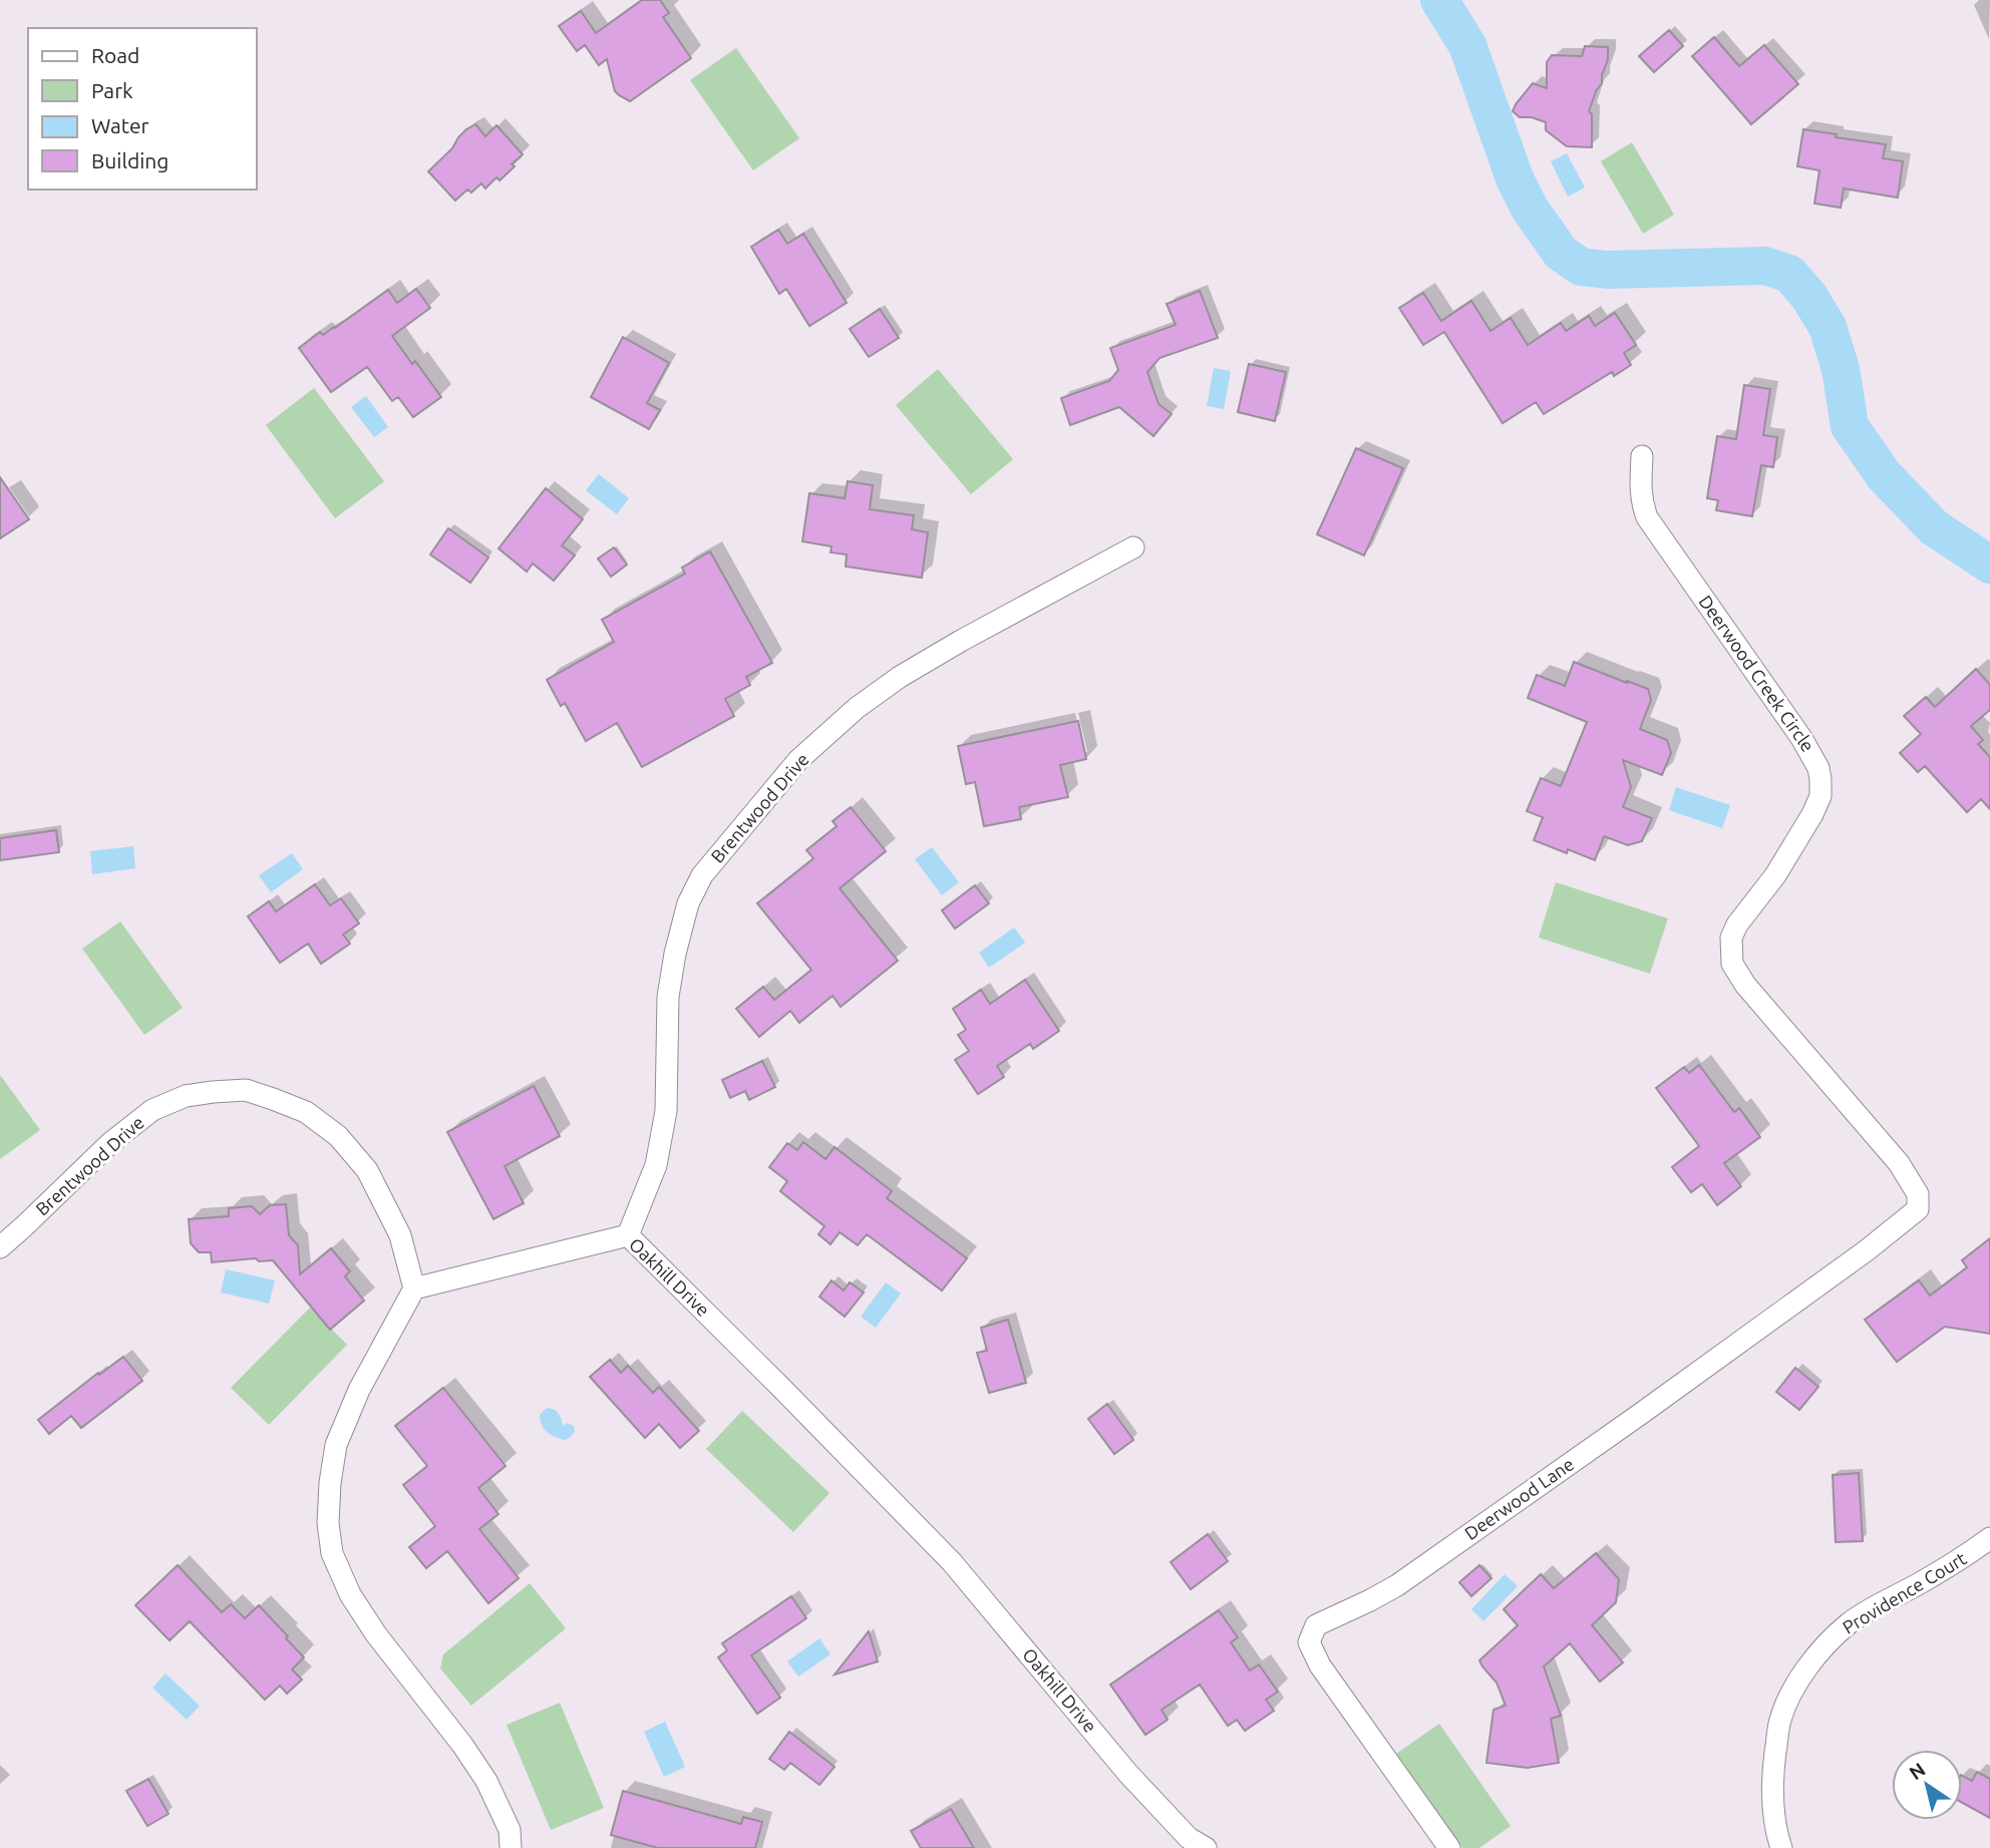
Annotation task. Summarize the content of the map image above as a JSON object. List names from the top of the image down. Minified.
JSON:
{"streets":{"street":["Deerwood Creek Circle","Brentwood Drive","Oakhill Drive","Deerwood Lane","Providence Court"]},"crossings":[["Deerwood Creek Circle","Deerwood Lane"],["Brentwood Drive","Oakhill Drive"]],"legend":["Road","Park","Water","Building"],"north":"top left"}
